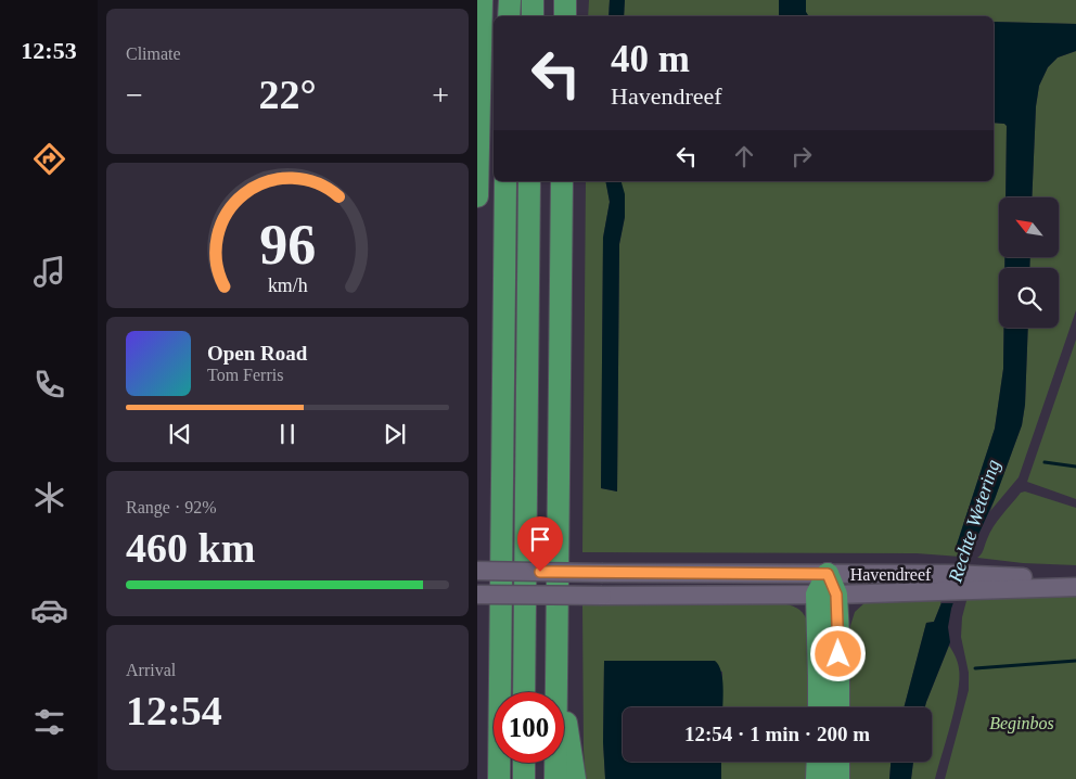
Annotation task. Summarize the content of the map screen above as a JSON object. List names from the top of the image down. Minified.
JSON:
{"streets":{"main road":["Havendreef"]},"water":["Rechte Wetering"],"parks":["Beginbos"],"north":"top left","page":{"tabs":"12:53","tile":["Climate",["Range · 92%","460 km"],["Arrival","12:54"]],"turn":["40 m","Havendreef"],"heat":["−","22°","+"],"song":["Open Road","Tom Ferris"],"limit":"100","trip":"12:54 · 1 min · 200 m","gauge":["96","km/h"]}}
